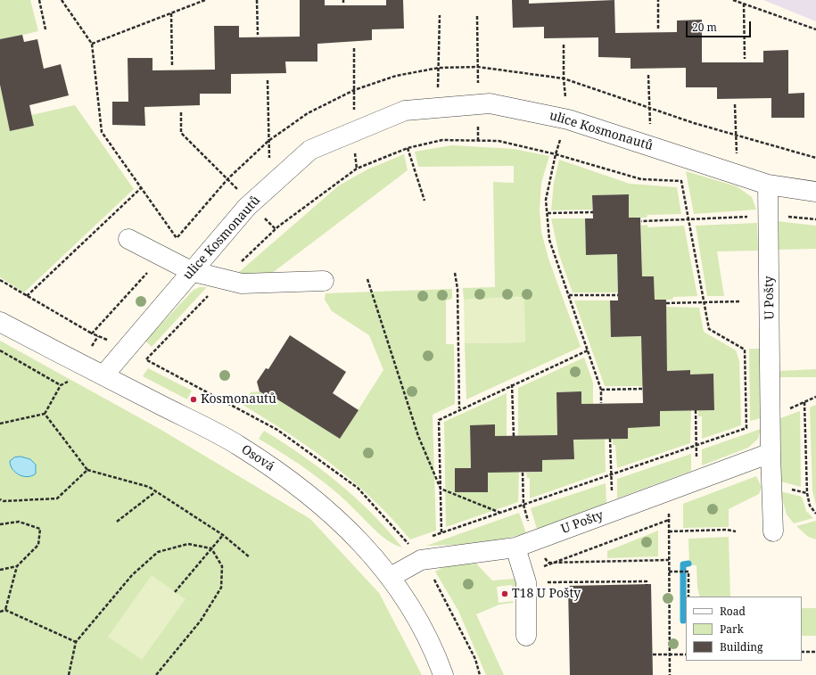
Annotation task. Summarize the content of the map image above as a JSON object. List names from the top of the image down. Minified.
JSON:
{"streets":{"street":["ulice Kosmonautů","U Pošty","Osová"]},"crossings":[["ulice Kosmonautů","U Pošty"],["ulice Kosmonautů","Osová"],["U Pošty","Osová"]],"places":["Kosmonautů","T18 U Pošty"],"legend":["Road","Park","Building"],"scale_bar":"20 m"}
